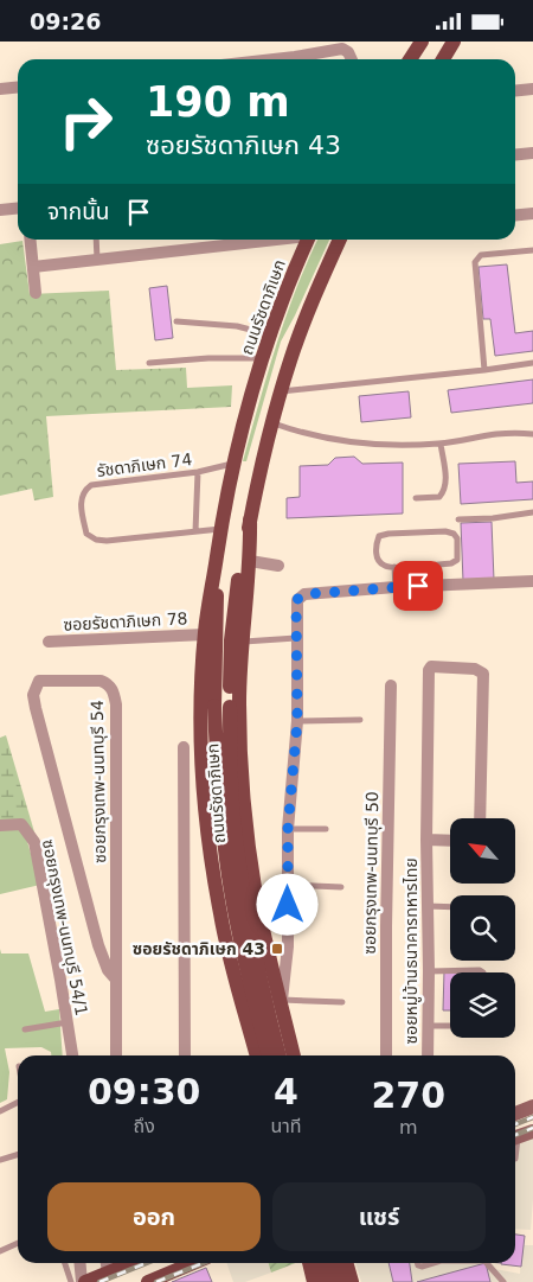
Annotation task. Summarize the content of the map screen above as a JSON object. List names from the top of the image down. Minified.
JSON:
{"streets":{"main road":["ถนนรัชดาภิเษก"],"street":["ซอยรัชดาภิเษก 78","ซอยกรุงเทพ-นนทบุรี 54","ซอยกรุงเทพ-นนทบุรี 50","ซอยกรุงเทพ-นนทบุรี 54/1","ซอยหมู่บ้านธนาคารทหารไทย"],"lane":["รัชดาภิเษก 74"]},"crossings":[["ถนนรัชดาภิเษก","รัชดาภิเษก 74"],["ถนนรัชดาภิเษก","ซอยรัชดาภิเษก 78"]],"places":{"transit":["ซอยรัชดาภิเษก 43"]},"north":"top left","page":{"status":"09:26","turn":["190 m","ซอยรัชดาภิเษก 43"],"then":"จากนั้น","eta":["09:30","ถึง","4","นาที","270","m"],"buttons":["ออก","แชร์"]}}
